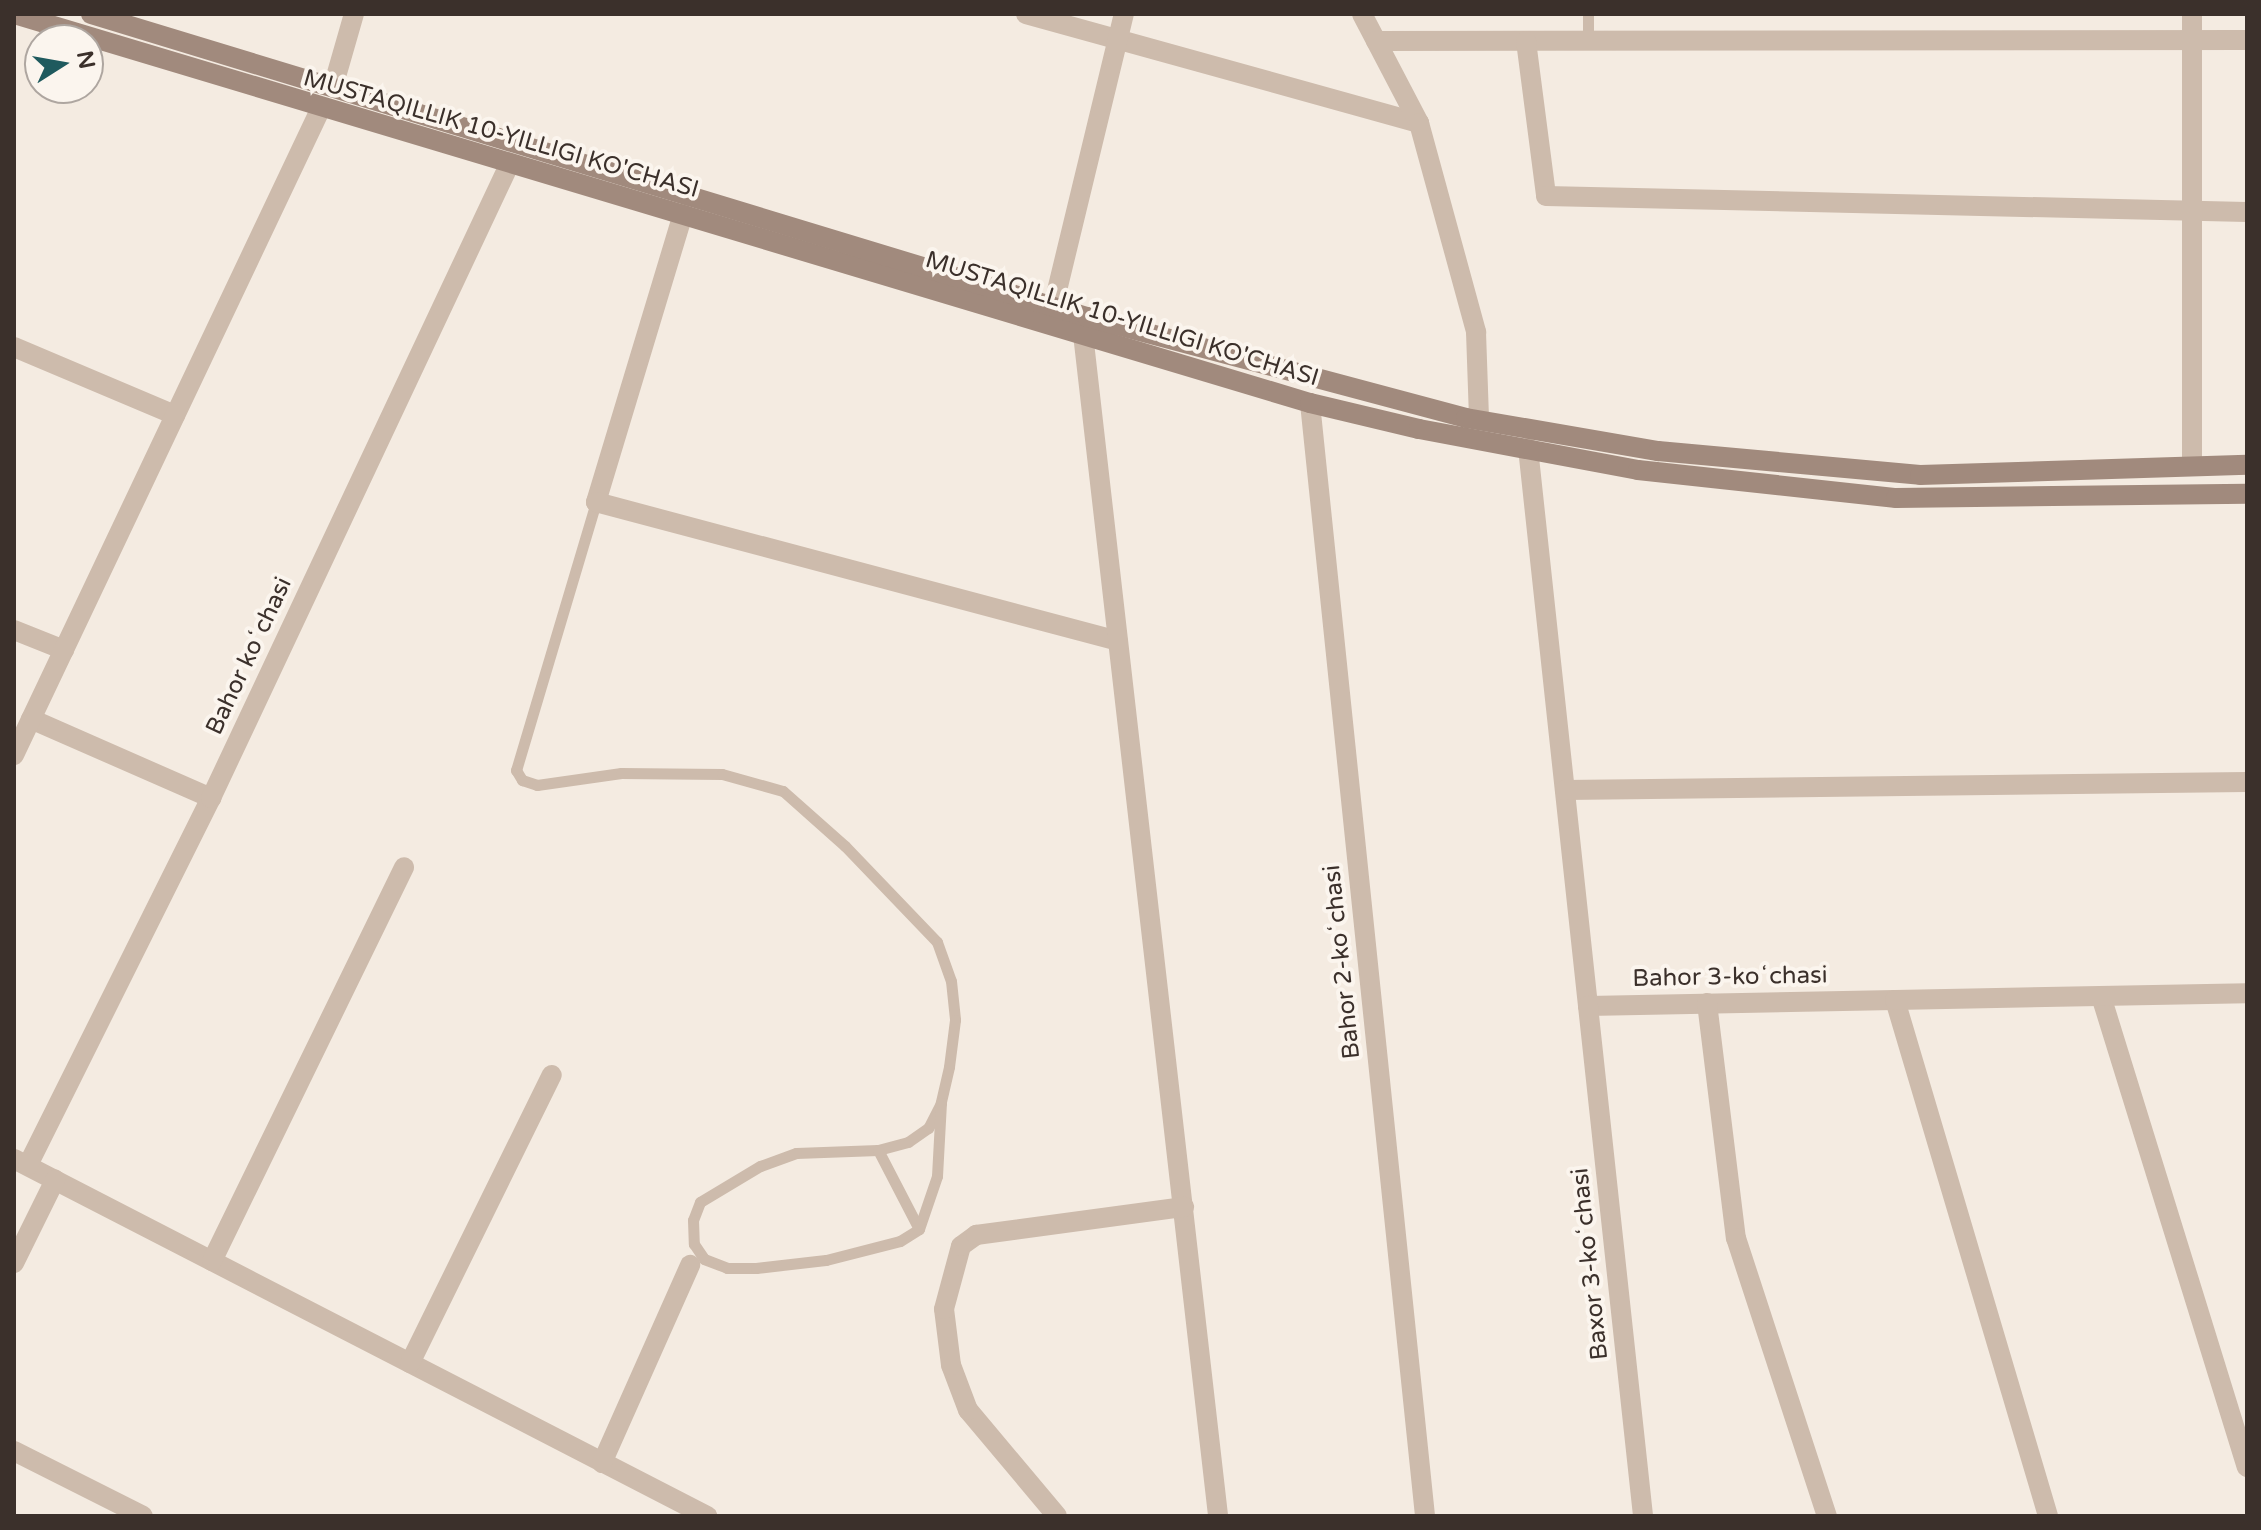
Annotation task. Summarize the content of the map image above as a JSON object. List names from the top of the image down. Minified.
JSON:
{"streets":{"main road":["MUSTAQILLIK 10-YILLIGI KO'CHASI"],"street":["Bahor koʻchasi","Bahor 2-koʻchasi","Bahor 3-koʻchasi","Baxor 3-koʻchasi"]},"crossings":[["MUSTAQILLIK 10-YILLIGI KO'CHASI","Bahor koʻchasi"],["MUSTAQILLIK 10-YILLIGI KO'CHASI","Bahor 2-koʻchasi"],["Bahor 3-koʻchasi","Baxor 3-koʻchasi"]],"north":"right"}
